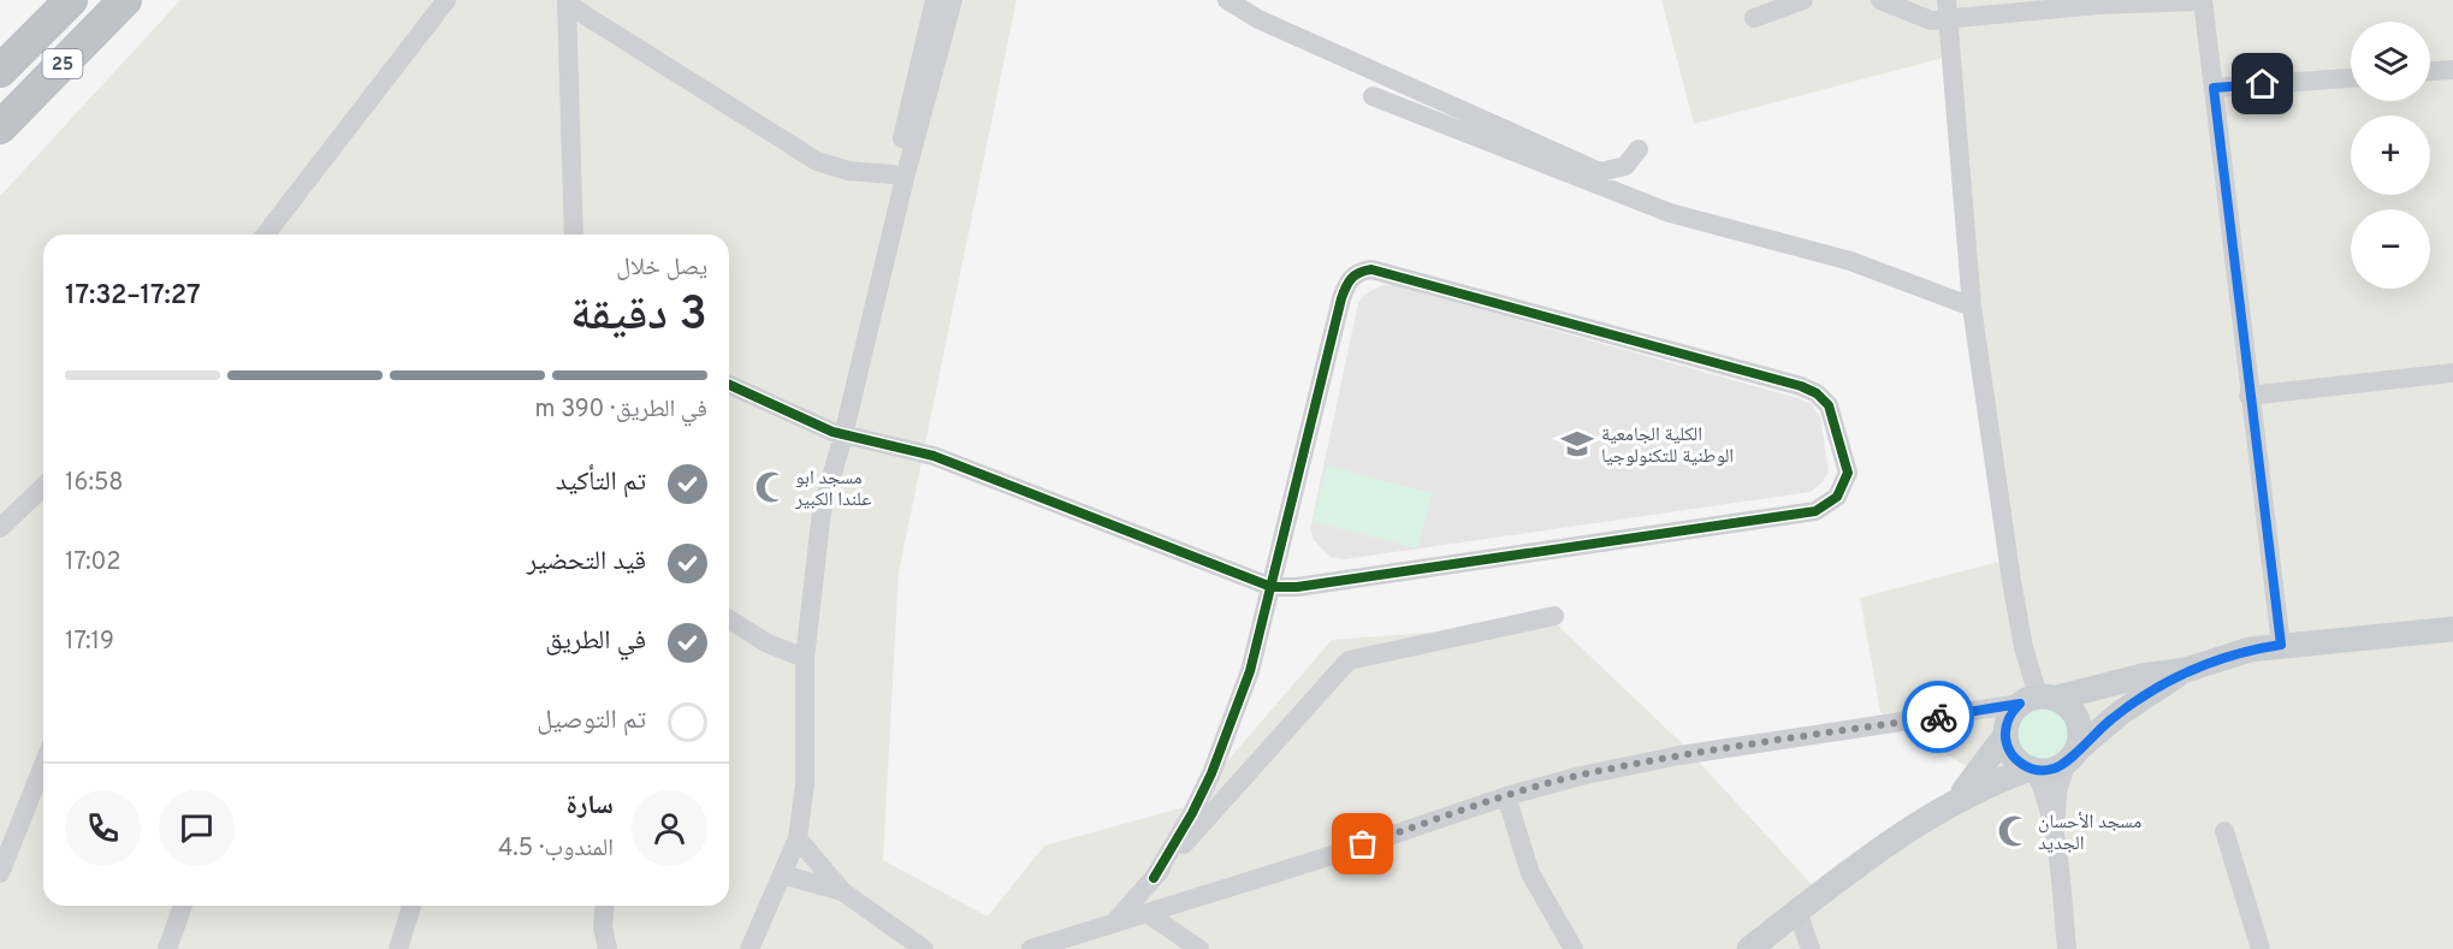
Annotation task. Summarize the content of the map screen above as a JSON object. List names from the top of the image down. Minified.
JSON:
{"streets":{"highway":["25"]},"places":{"school or university":["الكلية الجامعية الوطنية للتكنولوجيا"],"mosque":["مسجد ابو علندا الكبير","مسجد الأحسان الجديد"]},"page":{"map_buttons":["+","−"],"heading":["3 دقيقة","يصل خلال","17:27–17:32"],"panel":["سارة","المندوب · 4.5"],"bar":"في الطريق · 390 m","list":[["تم التأكيد","16:58"],["قيد التحضير","17:02"],["في الطريق","17:19"],"تم التوصيل"]}}
